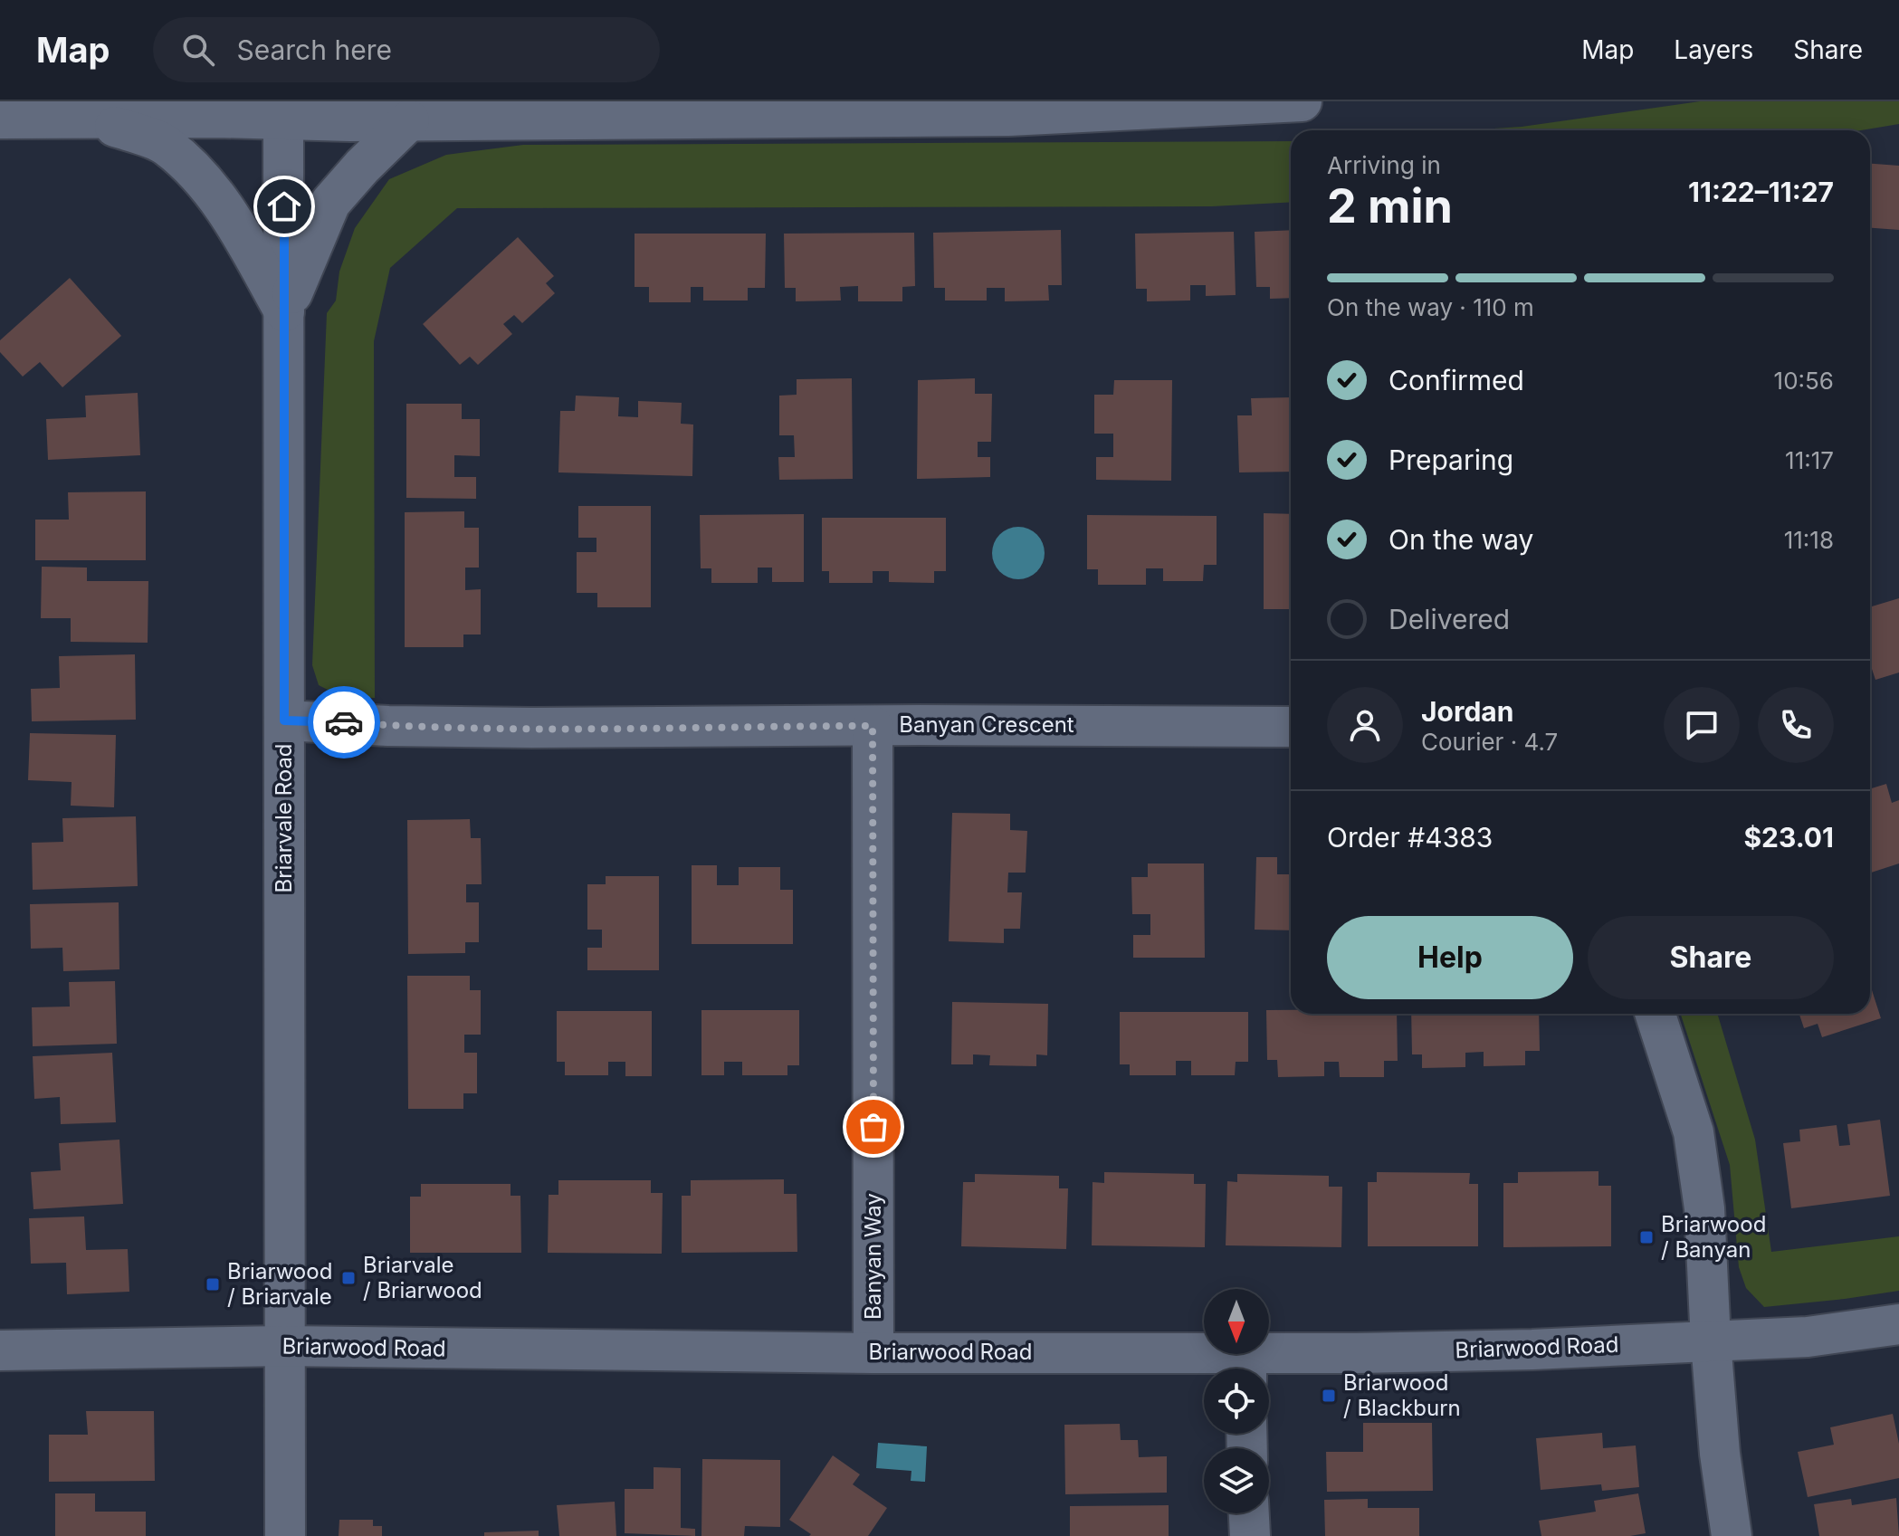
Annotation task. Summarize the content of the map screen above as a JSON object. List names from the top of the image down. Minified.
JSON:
{"streets":{"street":["Banyan Crescent","Briarvale Road","Banyan Way","Briarwood Road"]},"crossings":[["Banyan Crescent","Briarvale Road"],["Banyan Crescent","Banyan Way"],["Briarvale Road","Briarwood Road"],["Banyan Way","Briarwood Road"]],"places":{"transit":["Briarwood / Banyan","Briarvale / Briarwood","Briarwood / Briarvale","Briarwood / Blackburn"]},"north":"bottom","page":{"header":"Map","search":"Search here","nav":["Map","Layers","Share"],"heading":["2 min","Arriving in","11:22–11:27"],"panel":["Jordan","Courier · 4.7","Order #4383","$23.01"],"bar":"On the way · 110 m","list":[["Confirmed","10:56"],["Preparing","11:17"],["On the way","11:18"],"Delivered"],"buttons":["Help","Share"]}}
